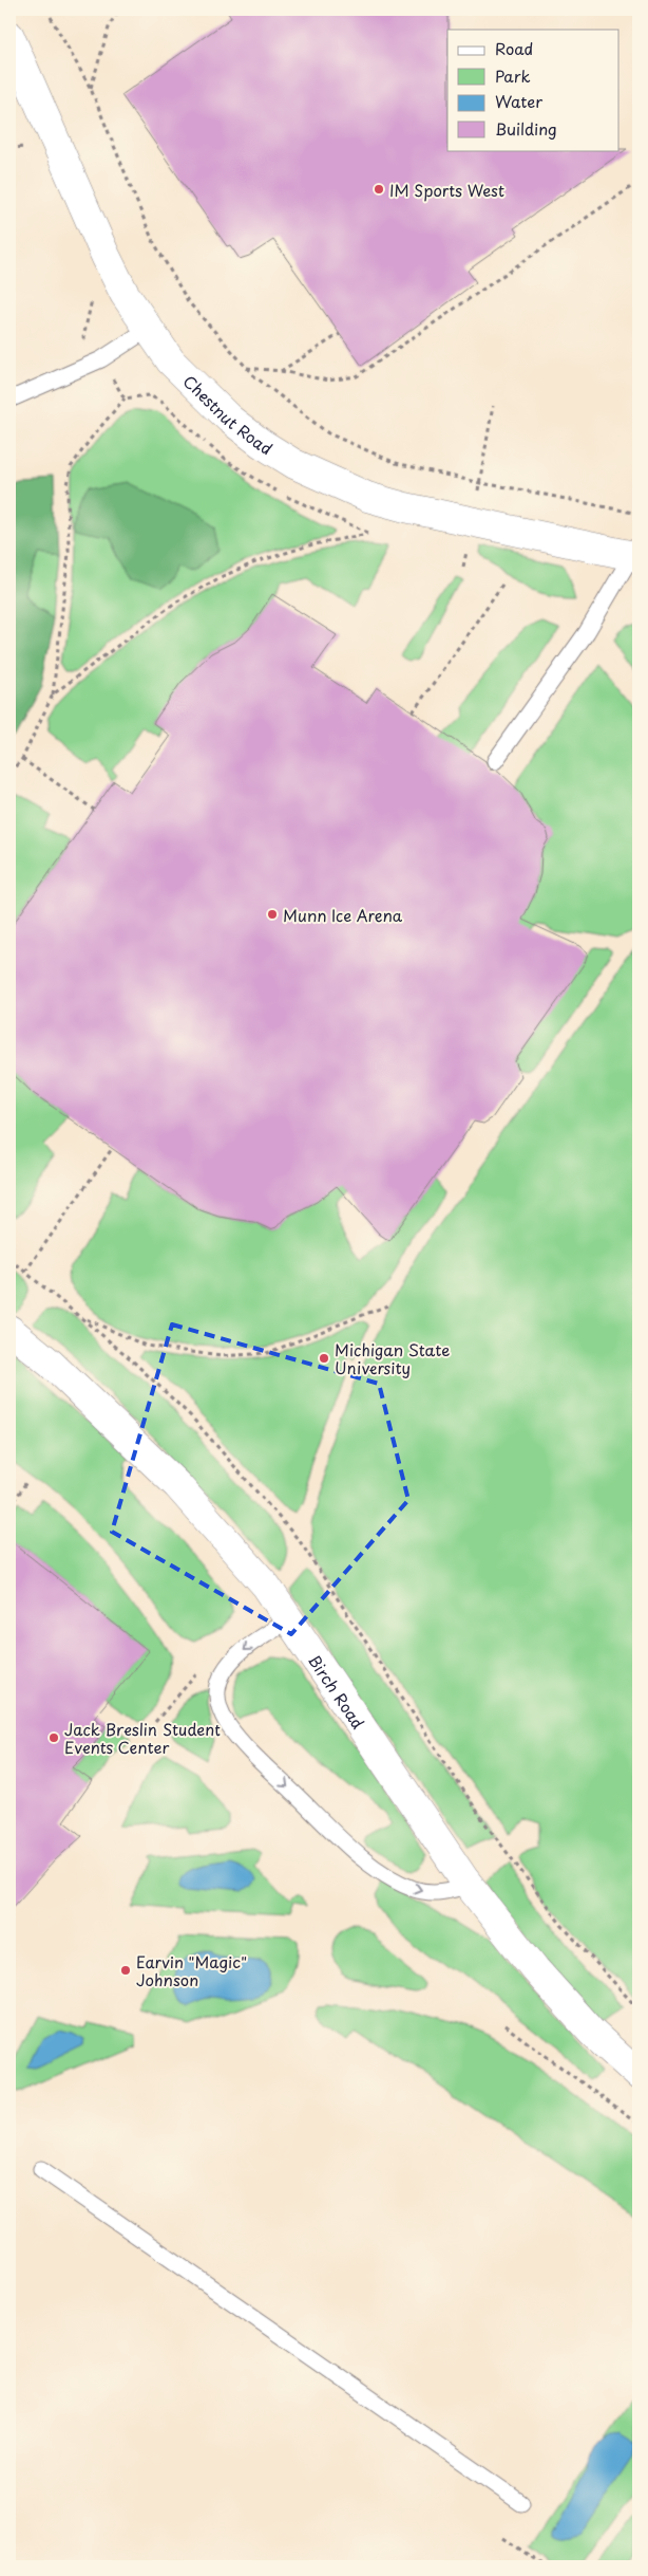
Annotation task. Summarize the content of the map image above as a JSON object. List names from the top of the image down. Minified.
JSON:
{"streets":{"street":["Chestnut Road","Birch Road"]},"places":["IM Sports West","Munn Ice Arena","Michigan State University","Jack Breslin Student Events Center","Earvin \"Magic\" Johnson"],"legend":["Road","Park","Water","Building"]}
